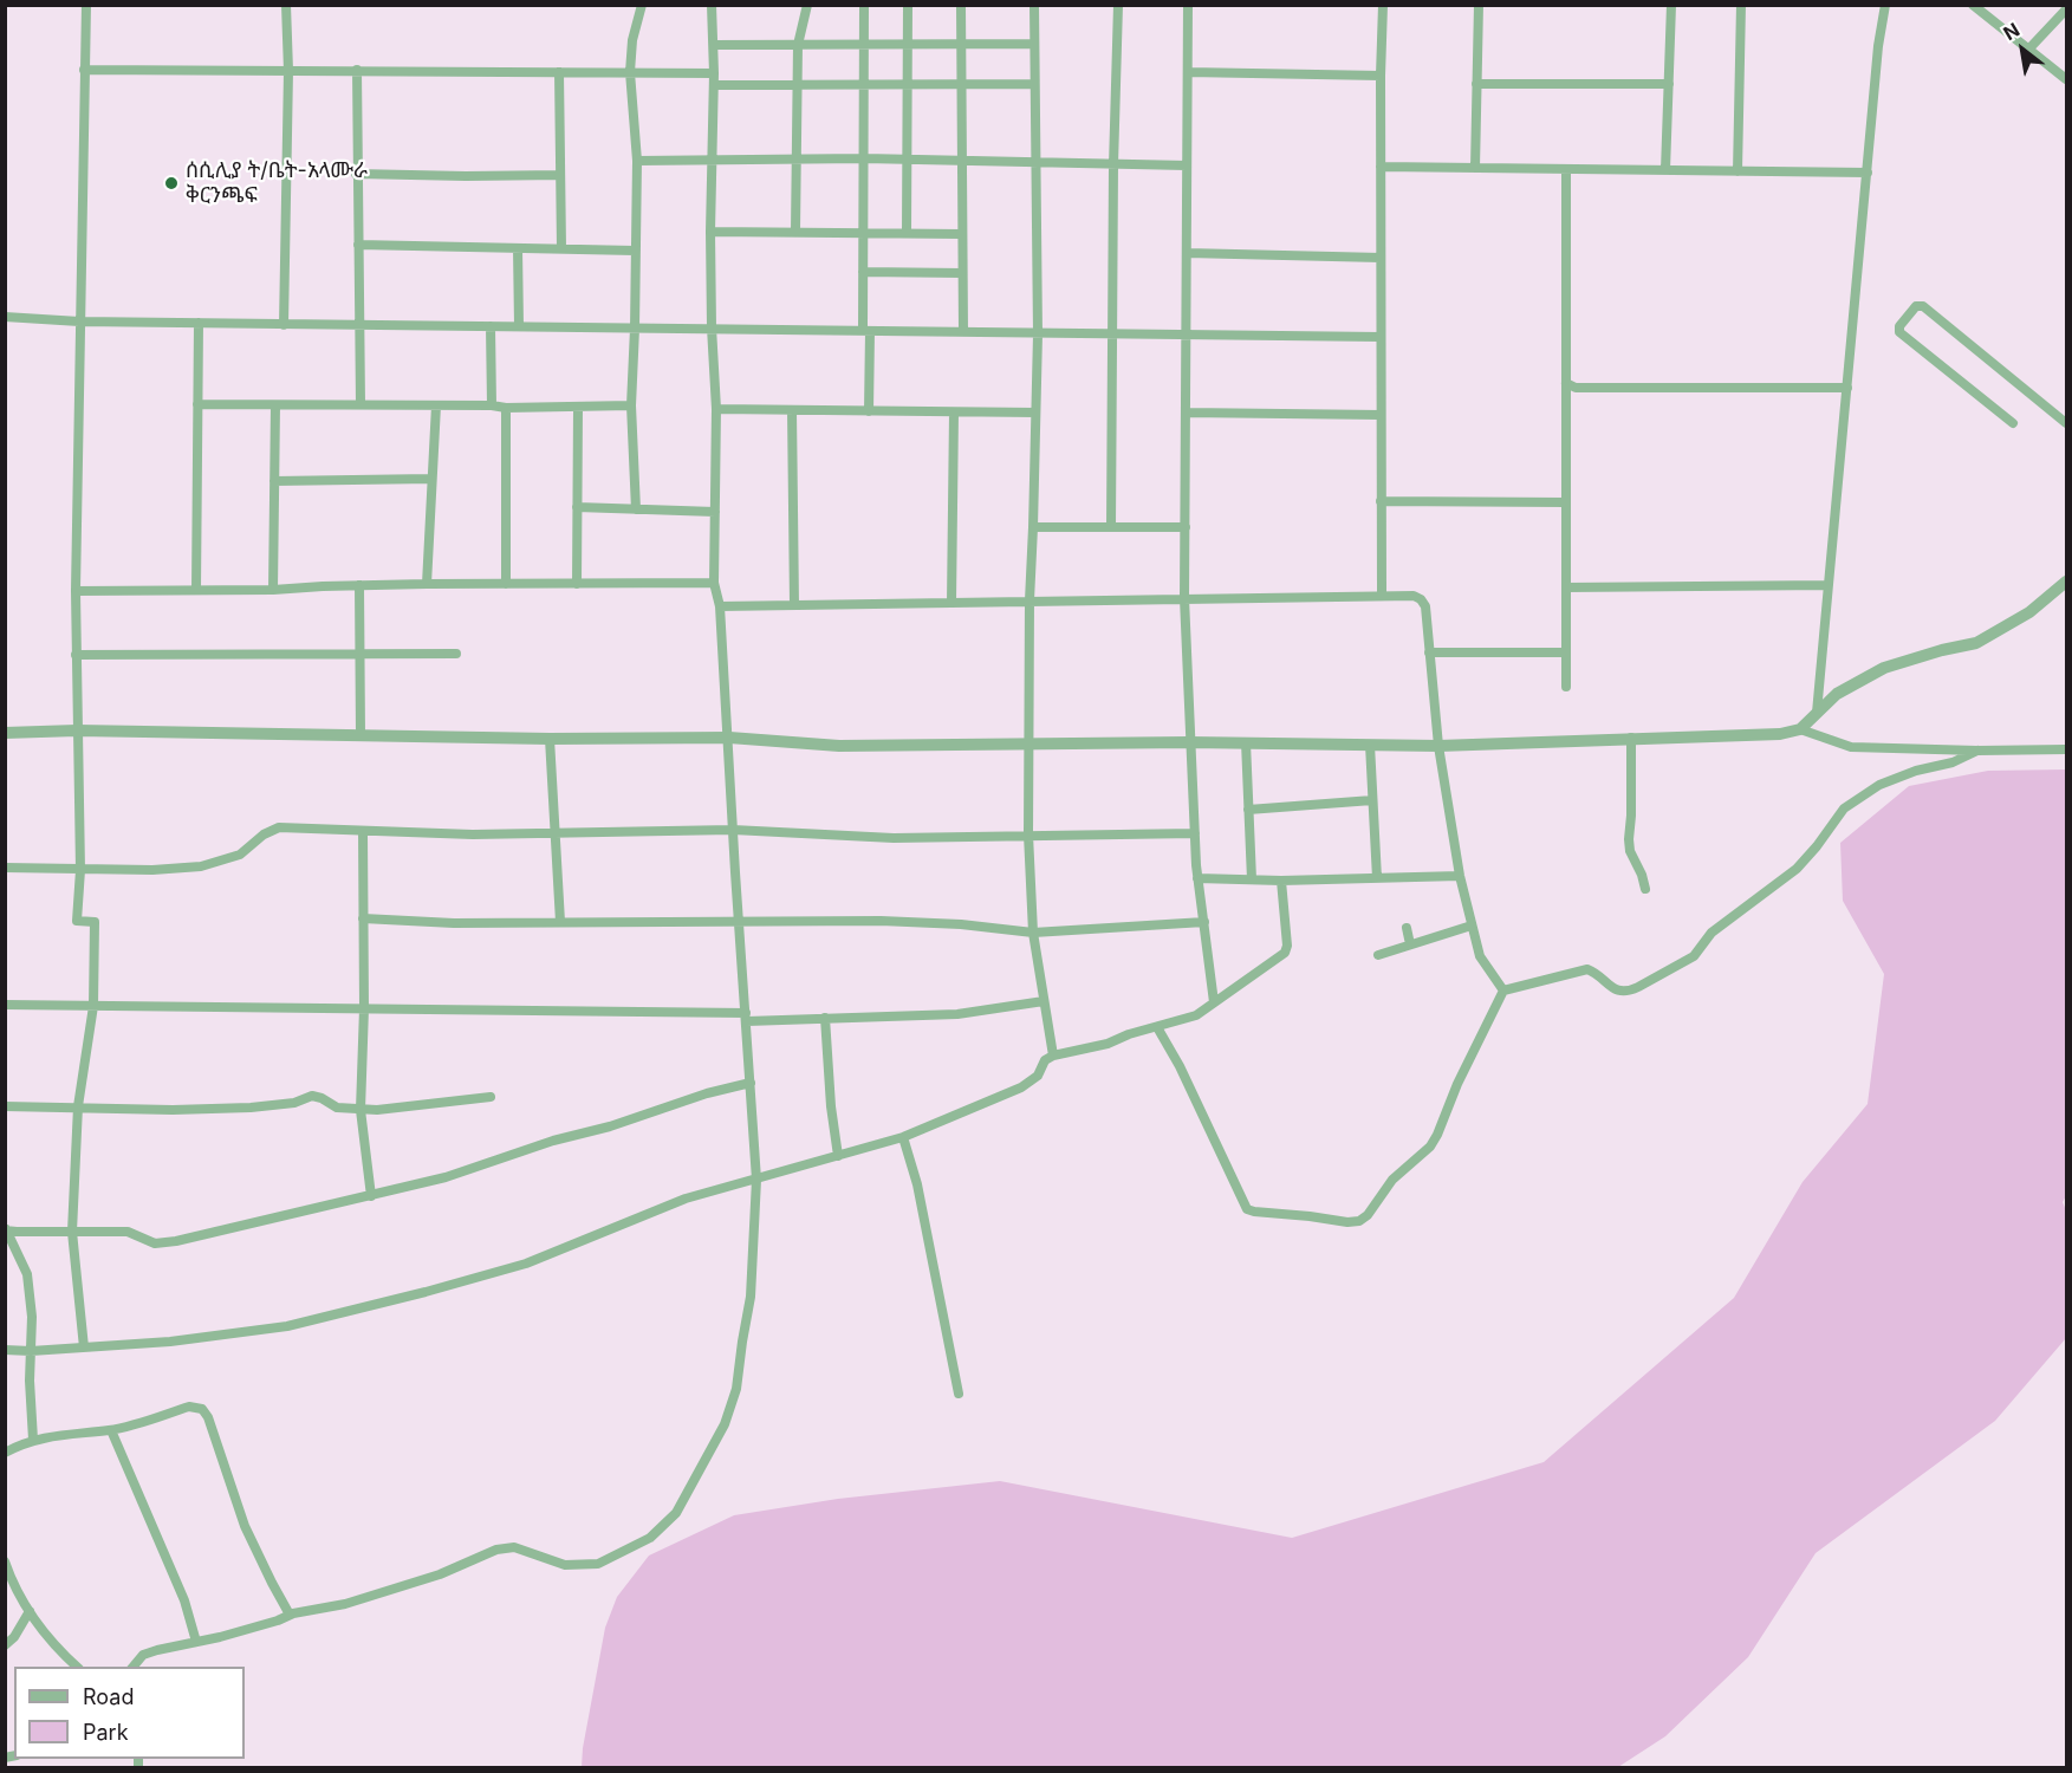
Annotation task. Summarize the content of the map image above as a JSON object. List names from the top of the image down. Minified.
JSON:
{"places":["ሰሲሊያ ት/ቤት-አላሙራ ቅርንጫፍ"],"legend":["Road","Park"],"north":"top left"}
